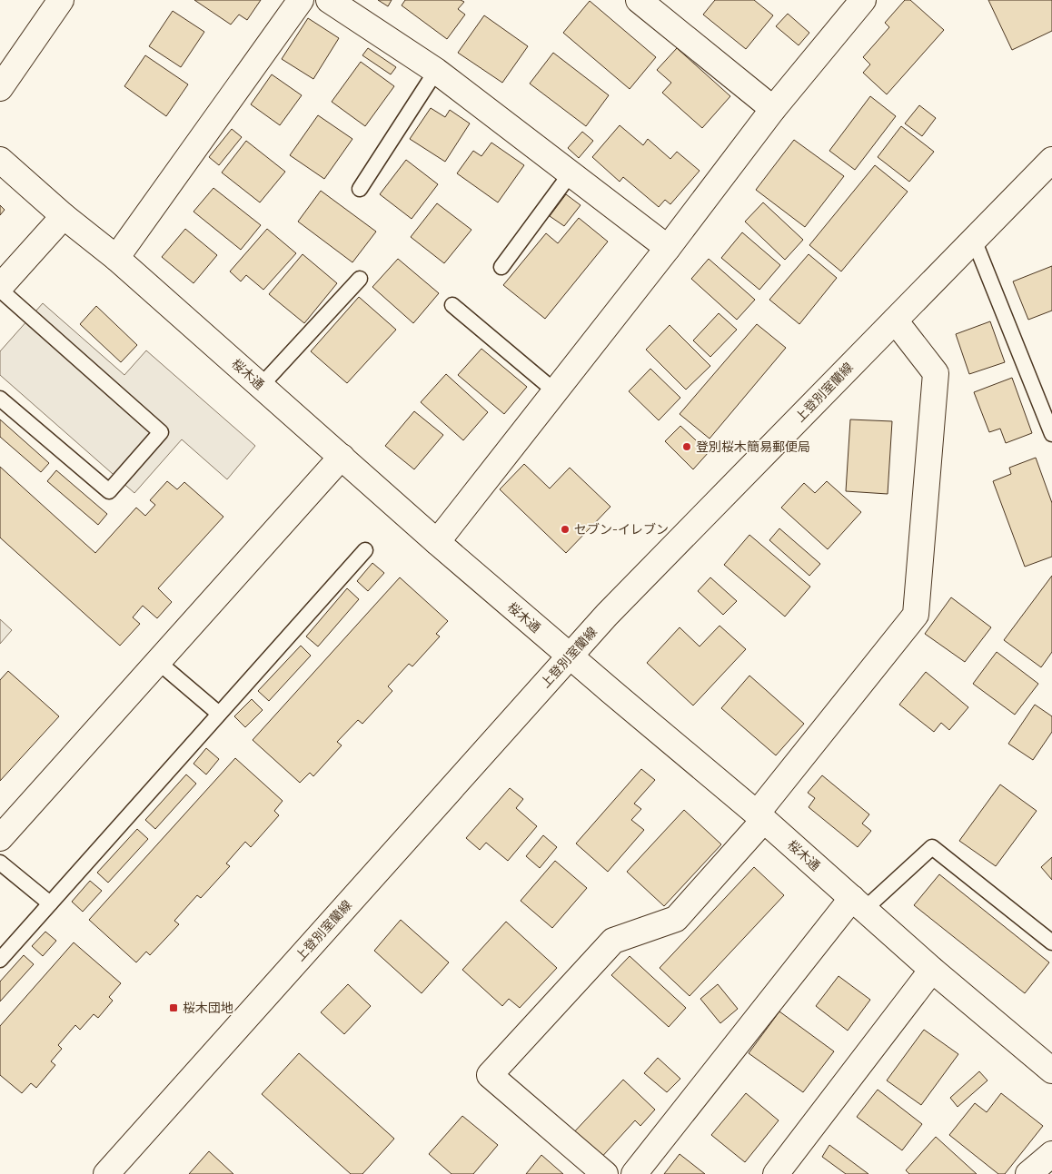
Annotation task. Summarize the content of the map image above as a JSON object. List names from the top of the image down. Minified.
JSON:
{"streets":{"street":["桜木通","上登別室蘭線"]},"crossings":[["桜木通","上登別室蘭線"]],"places":{"other":["登別桜木簡易郵便局","セブン-イレブン"],"transit":["桜木団地"]}}
